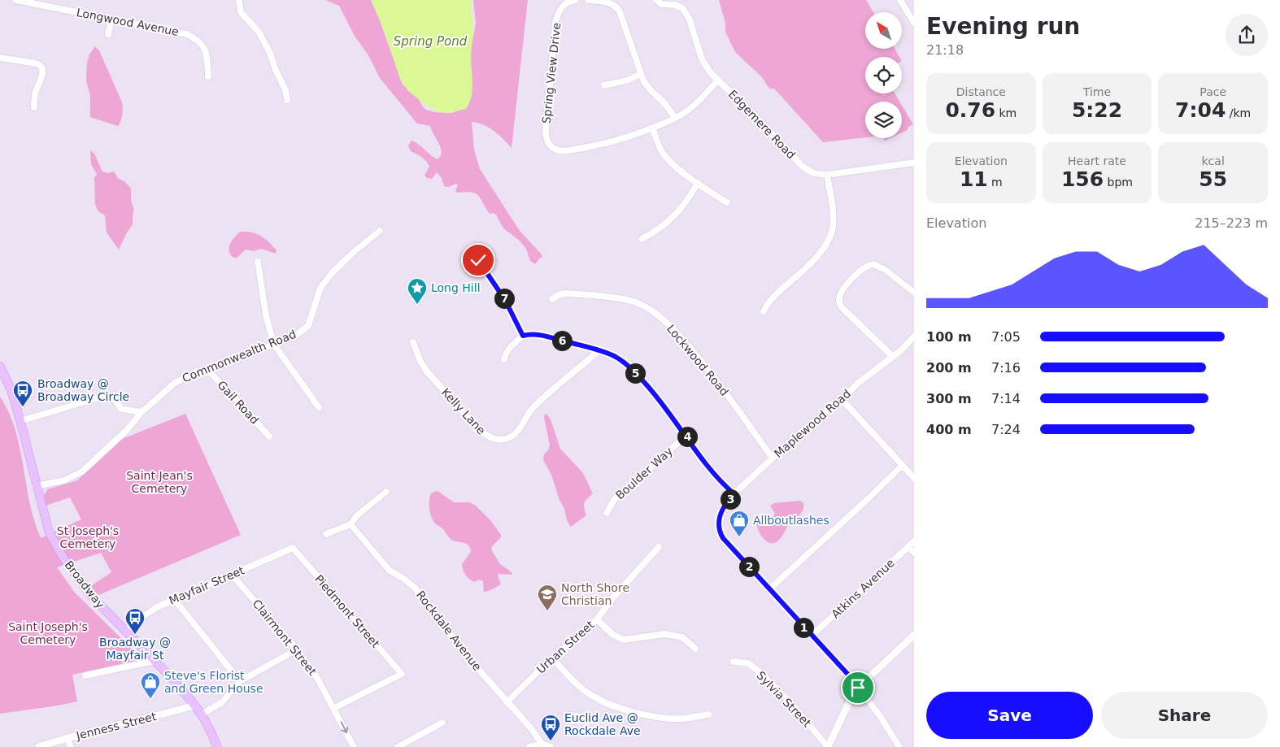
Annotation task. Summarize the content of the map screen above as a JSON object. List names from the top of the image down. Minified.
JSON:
{"streets":{"main road":["Broadway"],"street":["Longwood Avenue","Spring View Drive","Edgemere Road","Commonwealth Road","Lockwood Road","Gail Road","Kelly Lane","Maplewood Road","Boulder Way","Mayfair Street","Atkins Avenue","Piedmont Street","Rockdale Avenue","Clairmont Street","Urban Street","Sylvia Street","Jenness Street"]},"crossings":[["Spring View Drive","Edgemere Road"],["Commonwealth Road","Gail Road"],["Commonwealth Road","Broadway"],["Lockwood Road","Maplewood Road"],["Maplewood Road","Atkins Avenue"],["Broadway","Mayfair Street"],["Broadway","Jenness Street"],["Mayfair Street","Piedmont Street"],["Mayfair Street","Clairmont Street"],["Piedmont Street","Clairmont Street"],["Rockdale Avenue","Urban Street"]],"water":["Spring Pond"],"parks":["Saint Jean's Cemetery","St Joseph's Cemetery","Saint Joseph's Cemetery"],"places":{"place":["Long Hill"],"bus stop":["Broadway @ Broadway Circle","Broadway @ Mayfair St","Euclid Ave @ Rockdale Ave"],"shop":["Allboutlashes","Steve's Florist and Green House"],"school or university":["North Shore Christian"]},"north":"top left","page":{"heading":["Evening run","21:18"],"stats":[["Distance","0.76 km"],["Time","5:22"],["Pace","7:04 /km"],["Elevation","11 m"],["Heart rate","156 bpm"],["kcal","55"]],"chart":["Elevation","215–223 m"],"pins":["7","6","5","4","3","2","1"],"list":[{"name":"100 m","note":"7:05"},{"name":"200 m","note":"7:16"},{"name":"300 m","note":"7:14"},{"name":"400 m","note":"7:24"}],"buttons":["Save","Share"]}}
